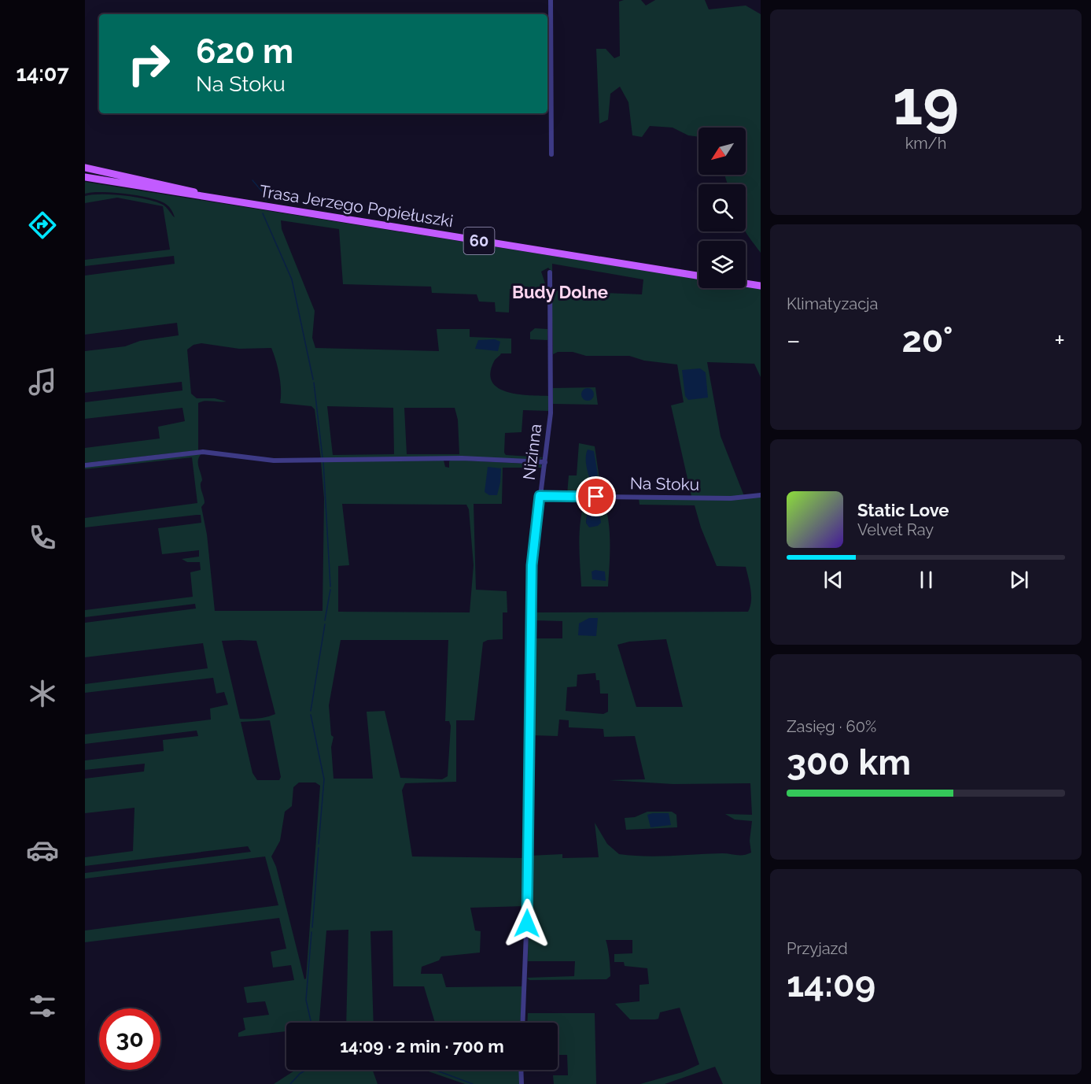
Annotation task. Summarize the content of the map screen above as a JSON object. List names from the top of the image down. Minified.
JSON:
{"streets":{"main road":["Trasa Jerzego Popiełuszki","60"],"street":["Nizinna","Na Stoku"]},"crossings":[["Nizinna","Na Stoku"]],"districts":["Budy Dolne"],"north":"bottom left","page":{"tabs":"14:07","tile":[["19","km/h"],"Klimatyzacja",["Zasięg · 60%","300 km"],["Przyjazd","14:09"]],"turn":["620 m","Na Stoku"],"heat":["−","20°","+"],"song":["Static Love","Velvet Ray"],"limit":"30","trip":"14:09 · 2 min · 700 m"}}
